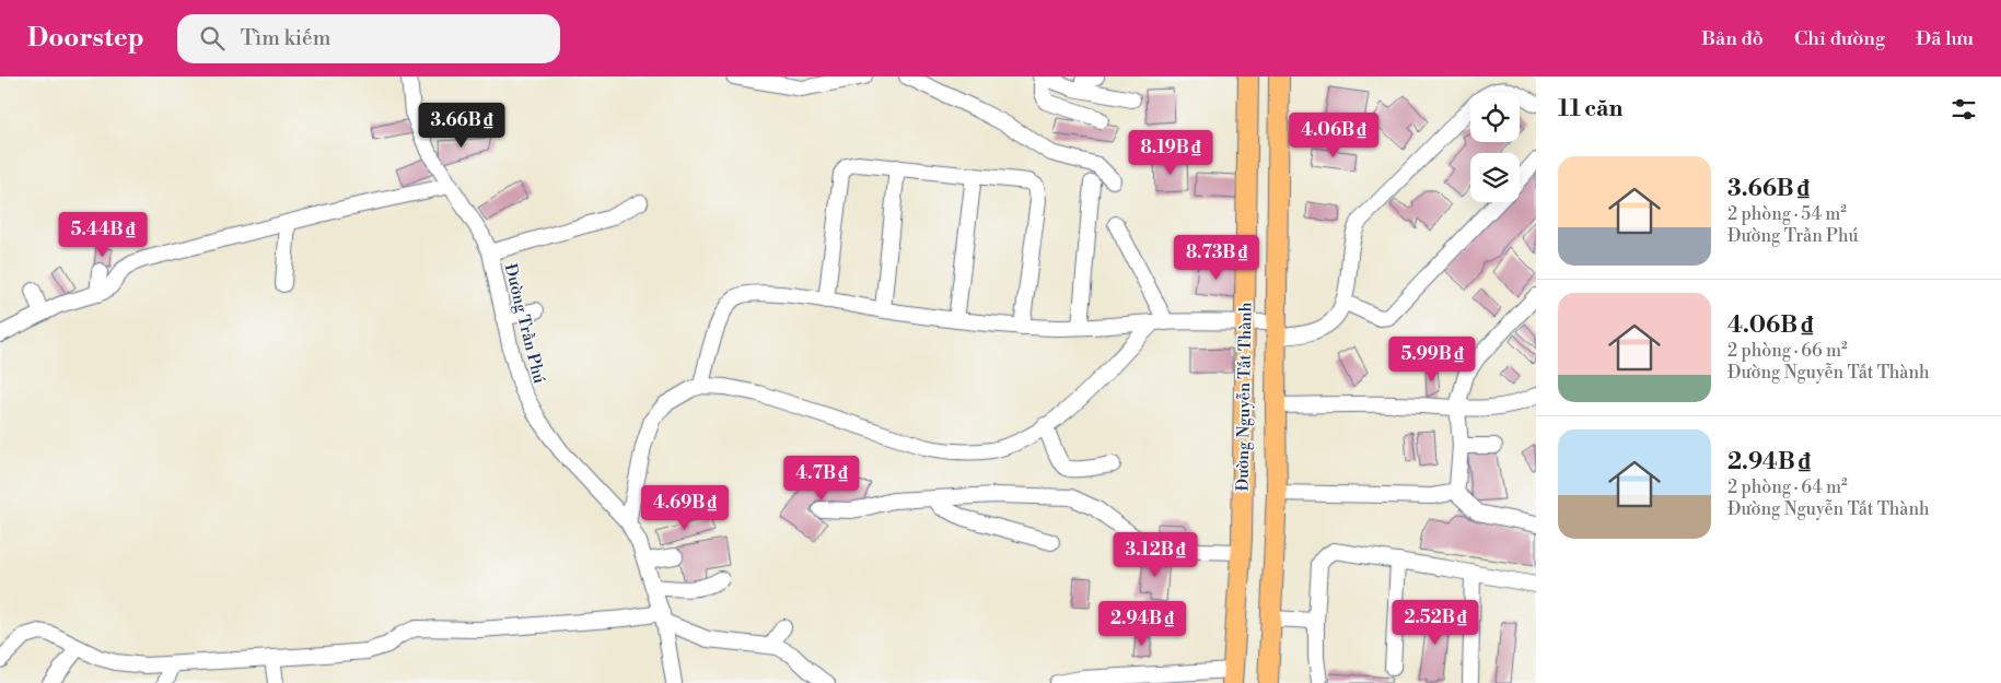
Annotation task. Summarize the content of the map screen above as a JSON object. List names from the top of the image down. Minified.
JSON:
{"streets":{"main road":["Đường Nguyễn Tất Thành"],"street":["Đường Trần Phú"]},"page":{"header":"Doorstep","search":"Tìm kiếm","nav":["Bản đồ","Chỉ đường","Đã lưu"],"heading":"11 căn","price":["3.66B ₫","4.06B ₫","8.19B ₫","5.44B ₫","8.73B ₫","5.99B ₫","4.7B ₫","4.69B ₫","3.12B ₫","2.52B ₫","2.94B ₫"],"list":[{"name":"3.66B ₫","note":"2 phòng · 54 m² · Đường Trần Phú"},{"name":"4.06B ₫","note":"2 phòng · 66 m² · Đường Nguyễn Tất Thành"},{"name":"2.94B ₫","note":"2 phòng · 64 m² · Đường Nguyễn Tất Thành"}]}}
